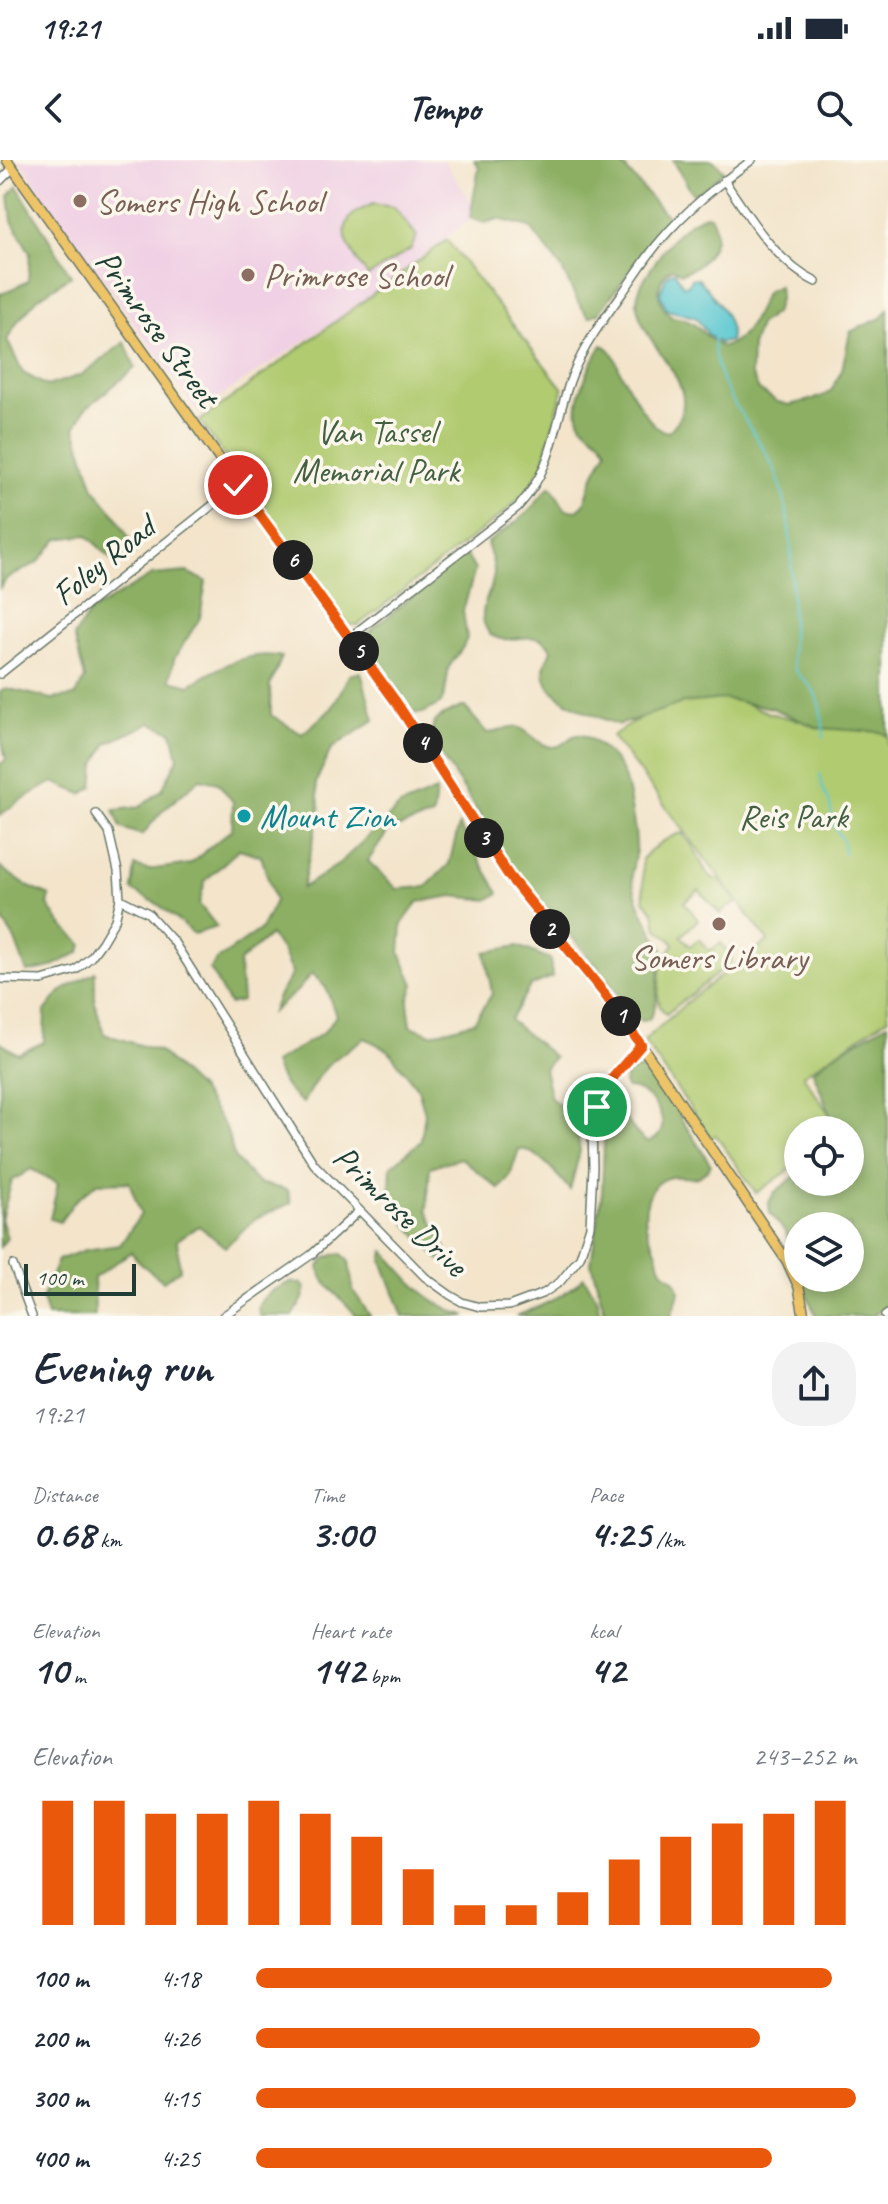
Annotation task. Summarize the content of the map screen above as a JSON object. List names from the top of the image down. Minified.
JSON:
{"streets":{"main road":["Primrose Street"],"street":["Foley Road","Primrose Drive"]},"crossings":[["Primrose Street","Foley Road"],["Primrose Street","Primrose Drive"]],"parks":["Van Tassel Memorial Park","Reis Park"],"places":["Somers High School","Primrose School","Mount Zion","Somers Library"],"scale_bar":"100 m","page":{"status":"19:21","header":"Tempo","pins":["6","5","4","3","2","1"],"scale":"100 m","heading":["Evening run","19:21"],"stats":[["Distance","0.68 km"],["Time","3:00"],["Pace","4:25 /km"],["Elevation","10 m"],["Heart rate","142 bpm"],["kcal","42"]],"chart":["Elevation","243–252 m"],"list":[{"name":"100 m","note":"4:18"},{"name":"200 m","note":"4:26"},{"name":"300 m","note":"4:15"},{"name":"400 m","note":"4:25"}]}}
